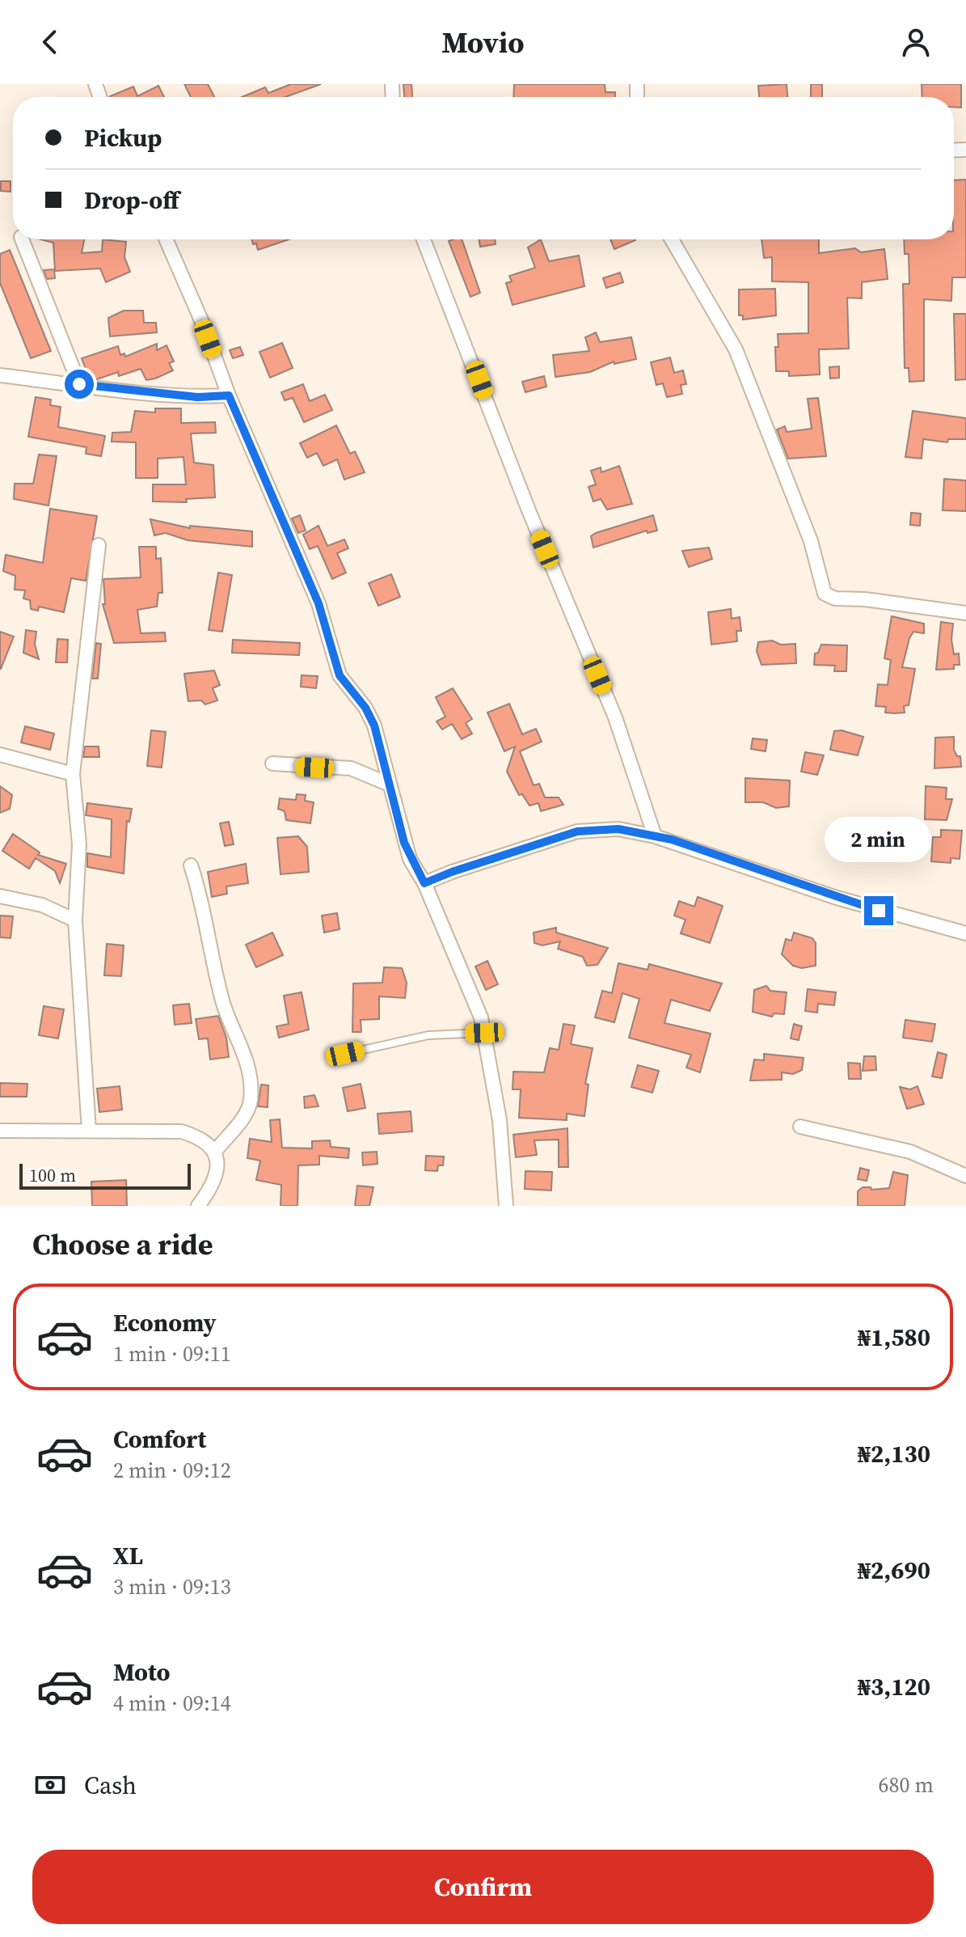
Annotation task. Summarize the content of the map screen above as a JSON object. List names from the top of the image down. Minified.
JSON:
{"scale_bar":"100 m","page":{"header":"Movio","banner":["Pickup","Drop-off"],"bubble":"2 min","scale":"100 m","heading":"Choose a ride","list":[{"name":"Economy","note":"1 min · 09:11","value":"₦1,580"},{"name":"Comfort","note":"2 min · 09:12","value":"₦2,130"},{"name":"XL","note":"3 min · 09:13","value":"₦2,690"},{"name":"Moto","note":"4 min · 09:14","value":"₦3,120"}],"pay":["Cash","680 m"],"buttons":"Confirm"}}
